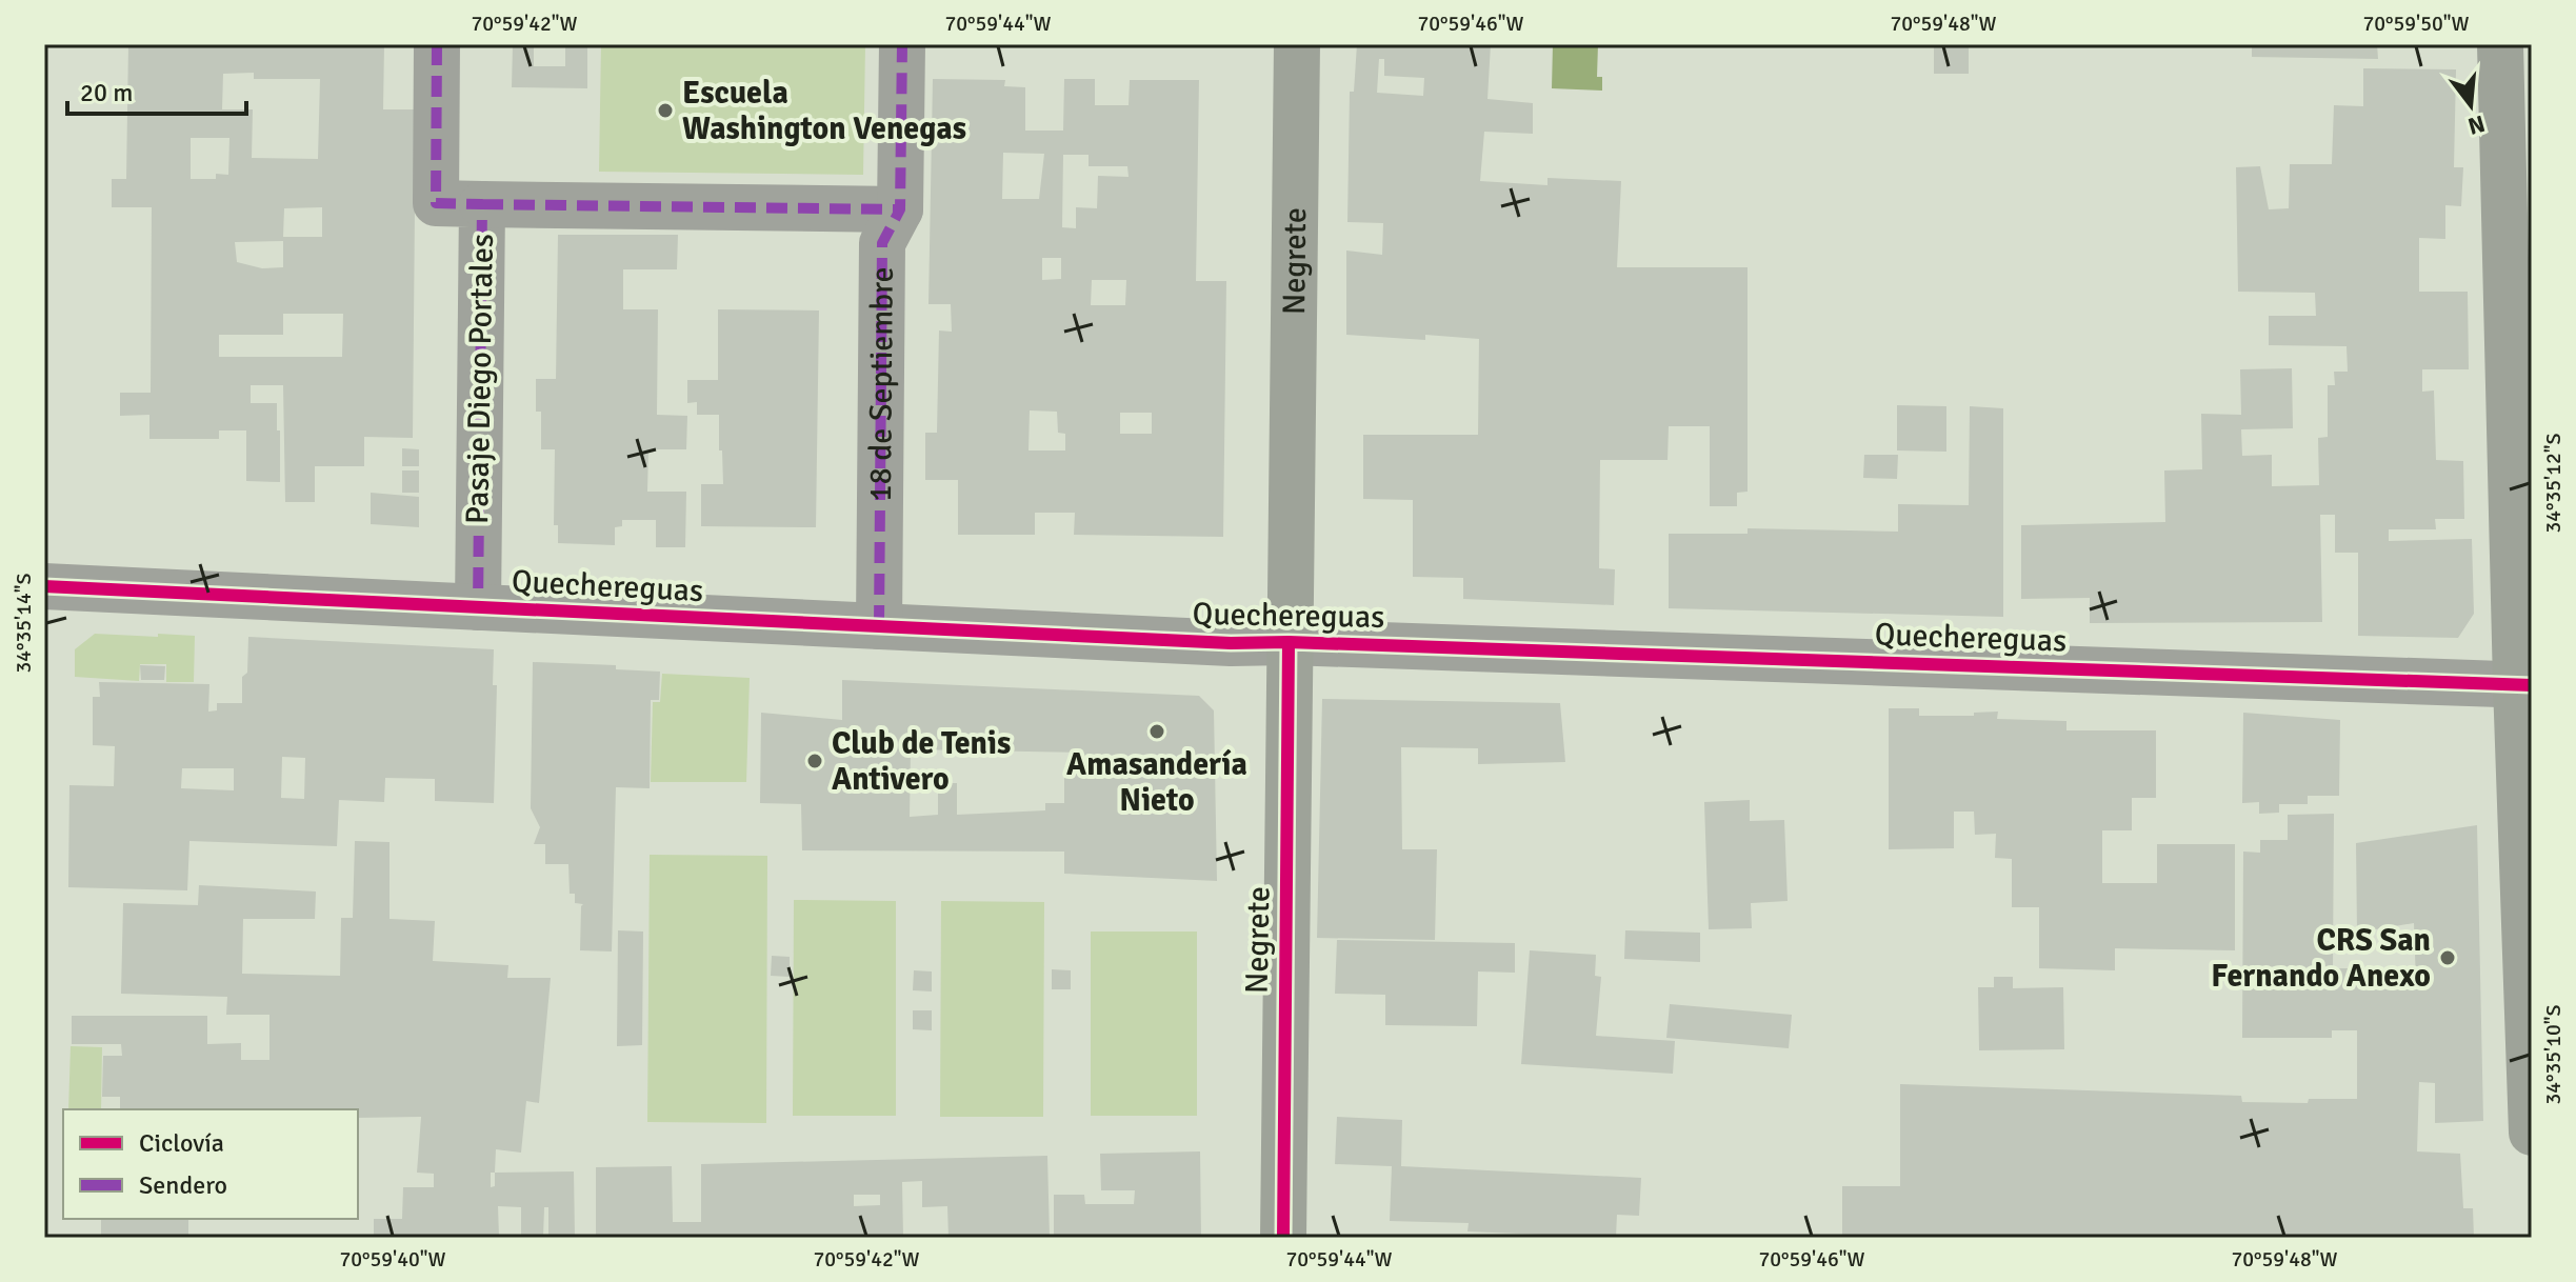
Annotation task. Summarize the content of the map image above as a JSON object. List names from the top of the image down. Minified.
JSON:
{"streets":{"main road":["Negrete"],"street":["Pasaje Diego Portales","18 de Septiembre","Quechereguas"]},"crossings":[["Negrete","Quechereguas"],["Pasaje Diego Portales","Quechereguas"],["18 de Septiembre","Quechereguas"]],"places":["Escuela Washington Venegas","Amasandería Nieto","Club de Tenis Antivero","CRS San Fernando Anexo"],"legend":["Ciclovía","Sendero"],"scale_bar":"20 m","north":"bottom","coordinates":["70°59'42\"W","70°59'44\"W","70°59'46\"W","70°59'48\"W","70°59'50\"W","34°35'12\"S","34°35'14\"S","34°35'10\"S","70°59'40\"W"]}
